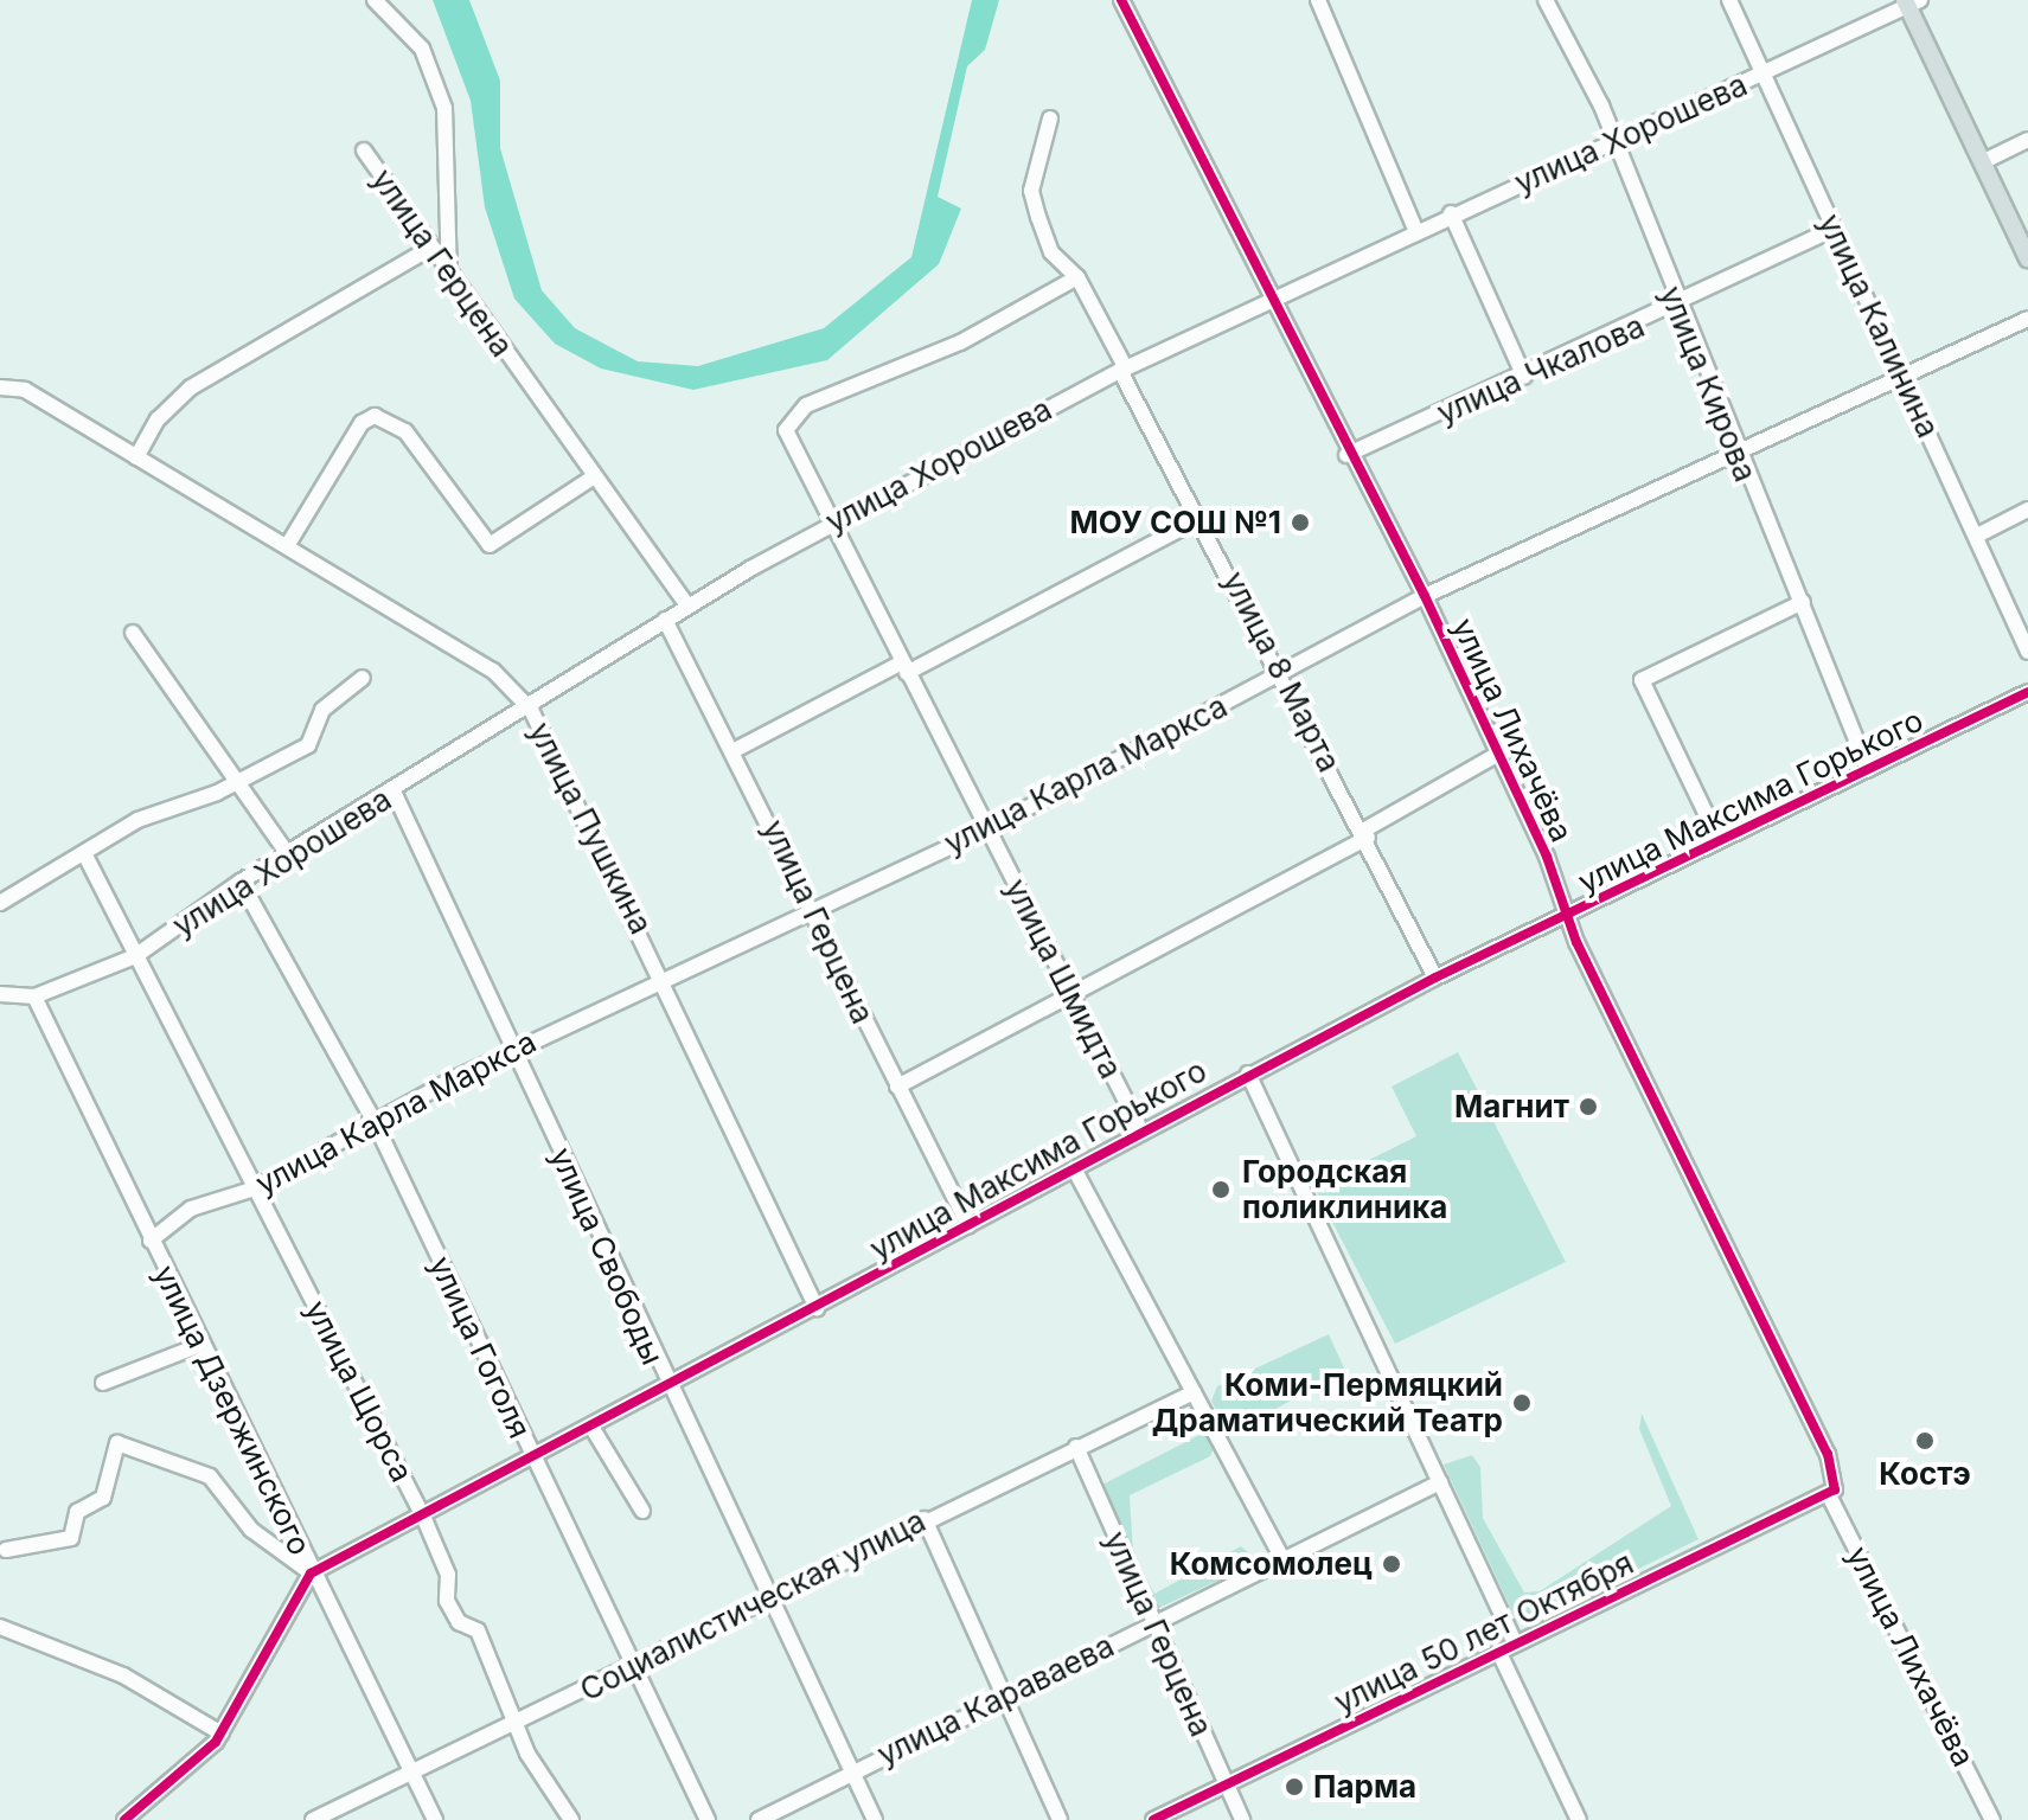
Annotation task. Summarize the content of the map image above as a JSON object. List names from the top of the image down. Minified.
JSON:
{"streets":{"street":["улица Хорошева","улица Герцена","улица Калинина","улица Чкалова","улица Кирова","улица 8 Марта","улица Лихачёва","улица Карла Маркса","улица Максима Горького","улица Пушкина","улица Шмидта","улица Свободы","улица Гоголя","улица Щорса","улица Дзержинского","Социалистическая улица","улица 50 лет Октября","улица Караваева"]},"crossings":[["улица Хорошева","улица Герцена"],["улица Хорошева","улица Калинина"],["улица Хорошева","улица Кирова"],["улица Хорошева","улица 8 Марта"],["улица Хорошева","улица Лихачёва"],["улица Хорошева","улица Пушкина"],["улица Хорошева","улица Шмидта"],["улица Хорошева","улица Свободы"],["улица Хорошева","улица Гоголя"],["улица Хорошева","улица Щорса"],["улица Хорошева","улица Дзержинского"],["улица Герцена","улица Карла Маркса"],["улица Герцена","улица Максима Горького"],["улица Герцена","Социалистическая улица"],["улица Герцена","улица 50 лет Октября"],["улица Герцена","улица Караваева"],["улица Калинина","улица Чкалова"],["улица Калинина","улица Карла Маркса"],["улица Чкалова","улица Кирова"],["улица Чкалова","улица Лихачёва"],["улица Кирова","улица Карла Маркса"],["улица Кирова","улица Максима Горького"],["улица 8 Марта","улица Карла Маркса"],["улица 8 Марта","улица Максима Горького"],["улица 8 Марта","улица Шмидта"],["улица Лихачёва","улица Карла Маркса"],["улица Лихачёва","улица Максима Горького"],["улица Лихачёва","улица 50 лет Октября"],["улица Карла Маркса","улица Пушкина"],["улица Карла Маркса","улица Шмидта"],["улица Карла Маркса","улица Свободы"],["улица Карла Маркса","улица Гоголя"],["улица Карла Маркса","улица Щорса"],["улица Карла Маркса","улица Дзержинского"],["улица Максима Горького","улица Пушкина"],["улица Максима Горького","улица Шмидта"],["улица Максима Горького","улица Свободы"],["улица Максима Горького","улица Гоголя"],["улица Максима Горького","улица Щорса"],["улица Максима Горького","улица Дзержинского"],["улица Свободы","Социалистическая улица"],["улица Свободы","улица Караваева"],["улица Гоголя","Социалистическая улица"],["улица Щорса","Социалистическая улица"],["улица Дзержинского","Социалистическая улица"]],"places":["МОУ СОШ №1","Магнит","Городская поликлиника","Коми-Пермяцкий Драматический Театр","Костэ","Комсомолец","Парма"]}
